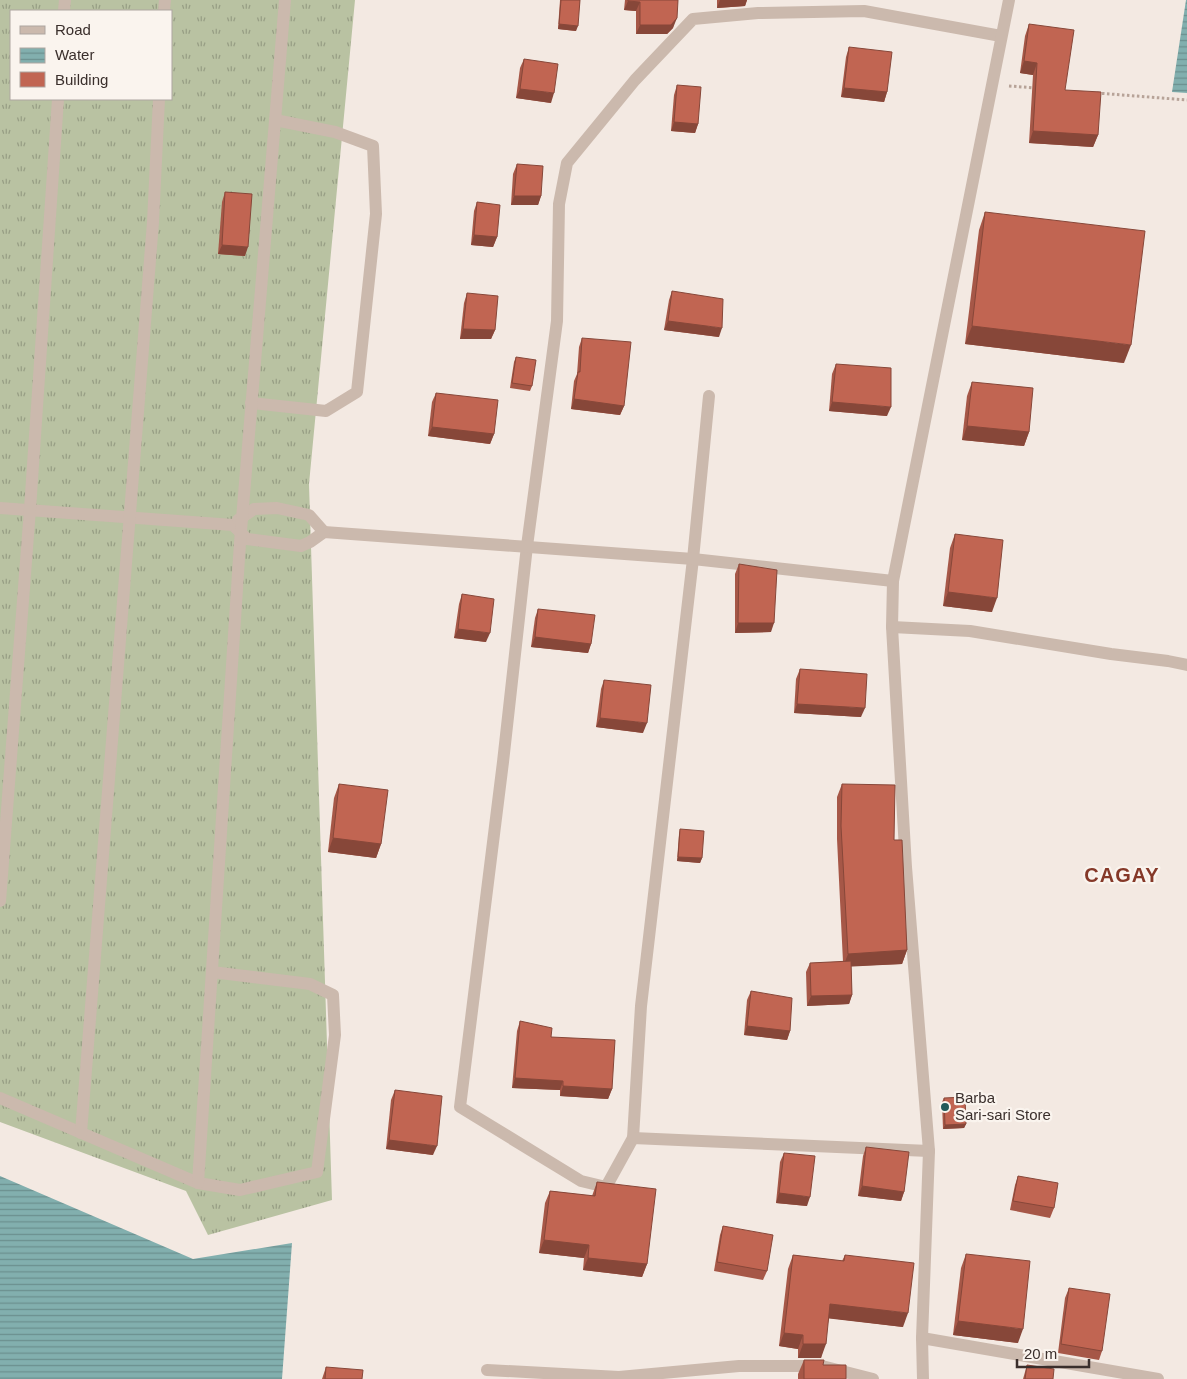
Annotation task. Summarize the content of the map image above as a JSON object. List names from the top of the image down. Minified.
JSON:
{"districts":["CAGAY"],"places":["Barba Sari-sari Store"],"legend":["Road","Water","Building"],"scale_bar":"20 m"}
